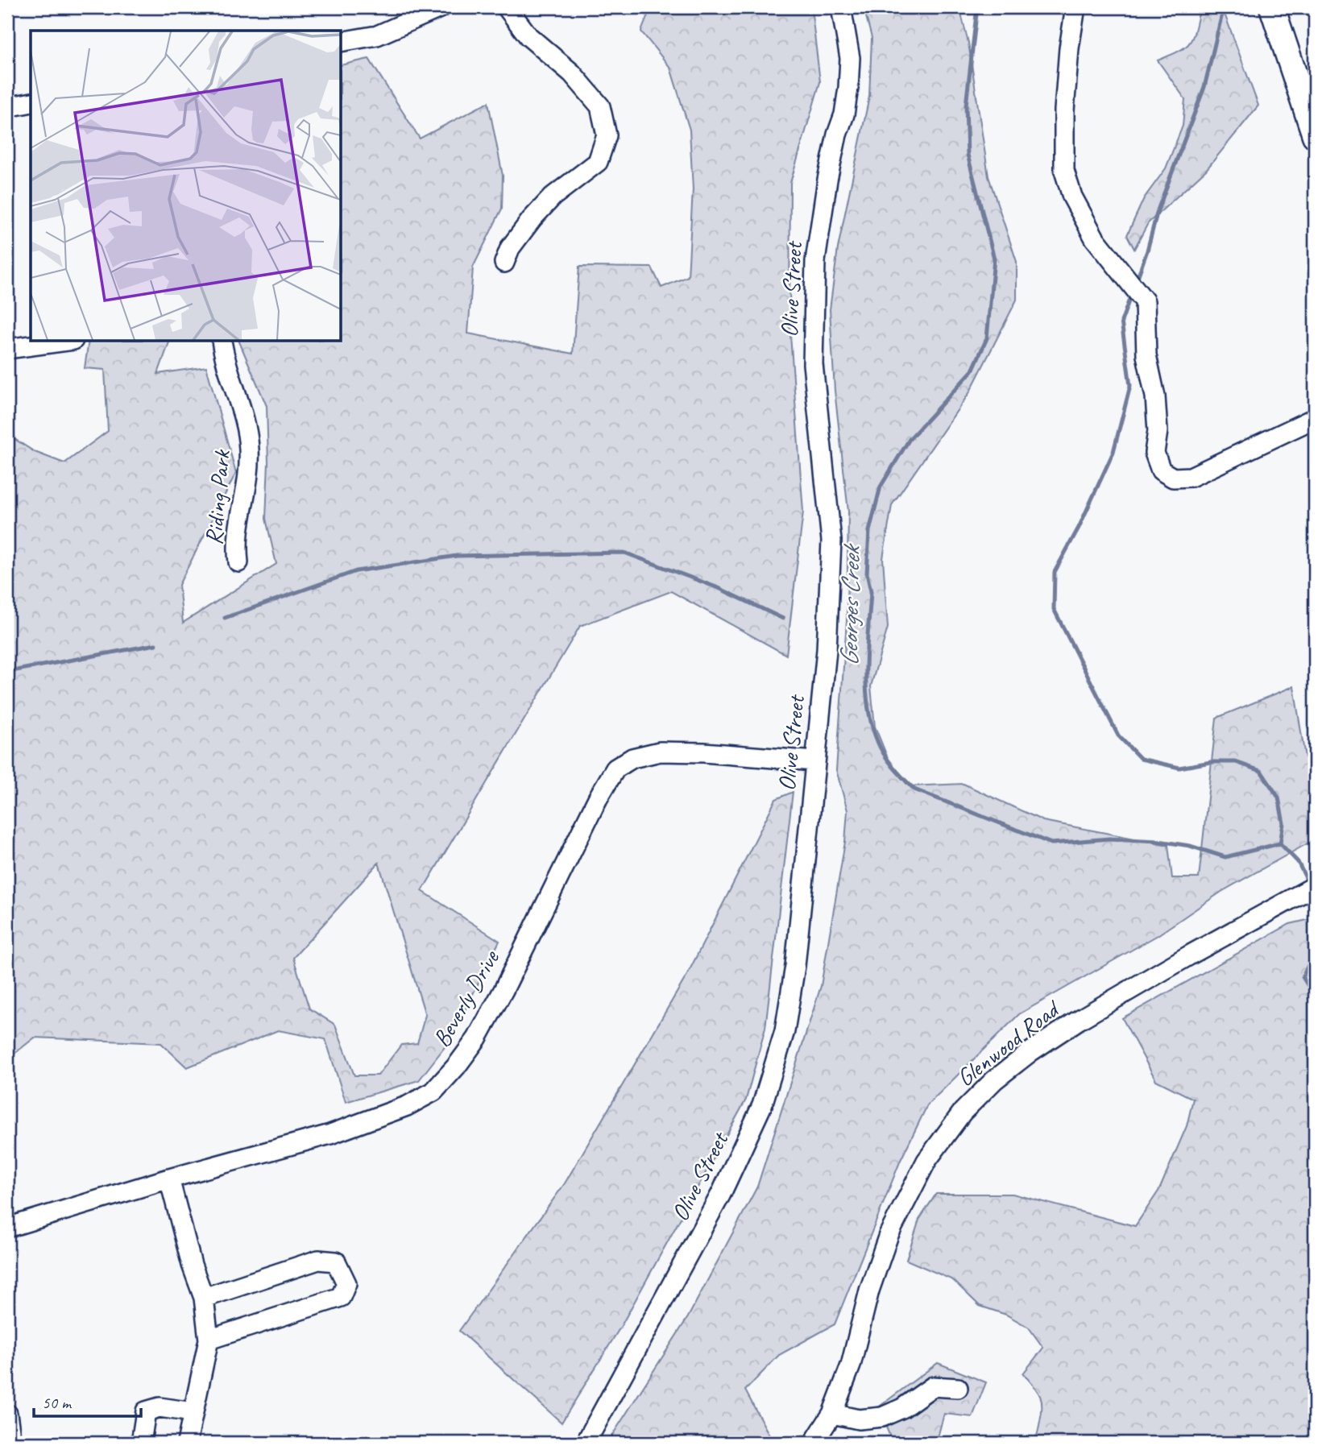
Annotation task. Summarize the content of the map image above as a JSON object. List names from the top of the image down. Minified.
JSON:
{"streets":{"street":["Olive Street","Riding Park","Beverly Drive","Glenwood Road"]},"crossings":[["Olive Street","Beverly Drive"]],"water":["Georges Creek"],"scale_bar":"50 m"}
